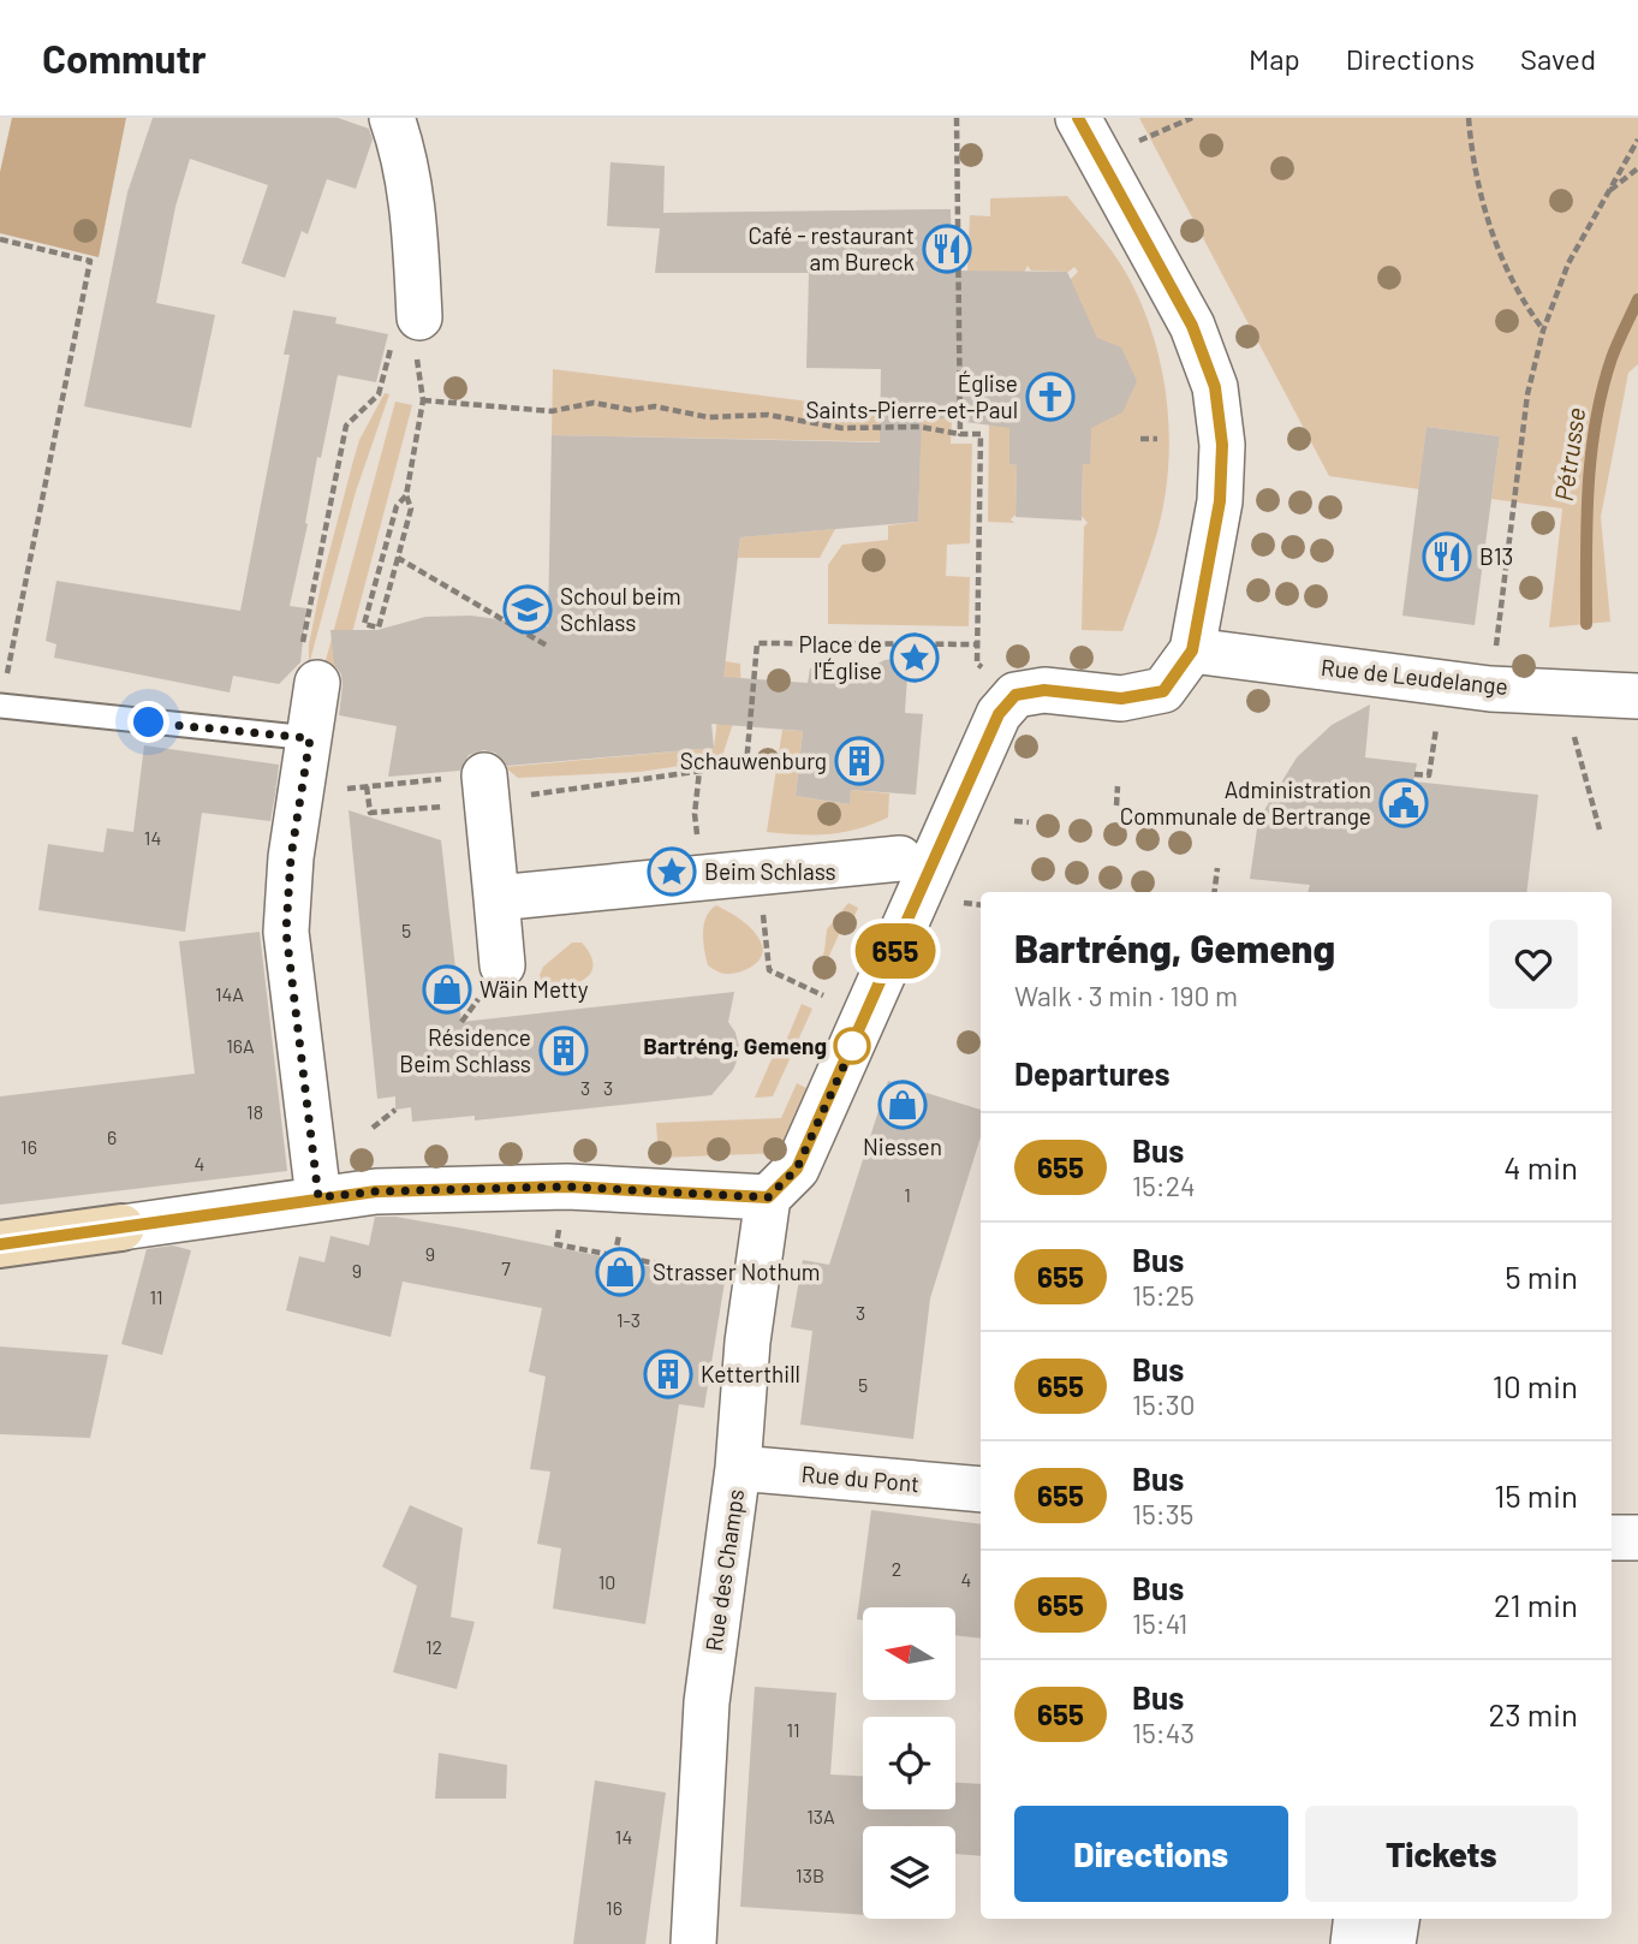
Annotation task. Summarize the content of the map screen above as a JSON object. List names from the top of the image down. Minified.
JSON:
{"streets":{"street":["Rue de Leudelange","Rue du Pont","Rue des Champs"]},"crossings":[["Rue du Pont","Rue des Champs"]],"water":["Pétrusse"],"places":{"restaurant":["Café - restaurant am Bureck","B13"],"church":["Église Saints-Pierre-et-Paul"],"school or university":["Schoul beim Schlass"],"place":["Place de l'Église","Beim Schlass"],"building":["Schauwenburg","Résidence Beim Schlass","Ketterthill"],"public building":["Administration Communale de Bertrange"],"shop":["Wäin Metty","Niessen","Strasser Nothum"],"other":["Bartréng, Gemeng"]},"lines":["bus line 655"],"house_numbers":["14","5","14A","16A","3","3","18","6","16","4","1","9","7","9","11","3","1-3","5","2","4","10","12","11","13A","14","13B","16"],"north":"left","page":{"header":"Commutr","nav":["Map","Directions","Saved"],"on_map":"655","heading":[["Bartréng, Gemeng","Walk · 3 min · 190 m"],"Departures"],"list":[{"mark":"655","name":"Bus","note":"15:24","value":"4 min"},{"mark":"655","name":"Bus","note":"15:25","value":"5 min"},{"mark":"655","name":"Bus","note":"15:30","value":"10 min"},{"mark":"655","name":"Bus","note":"15:35","value":"15 min"},{"mark":"655","name":"Bus","note":"15:41","value":"21 min"},{"mark":"655","name":"Bus","note":"15:43","value":"23 min"}],"buttons":["Directions","Tickets"]}}
